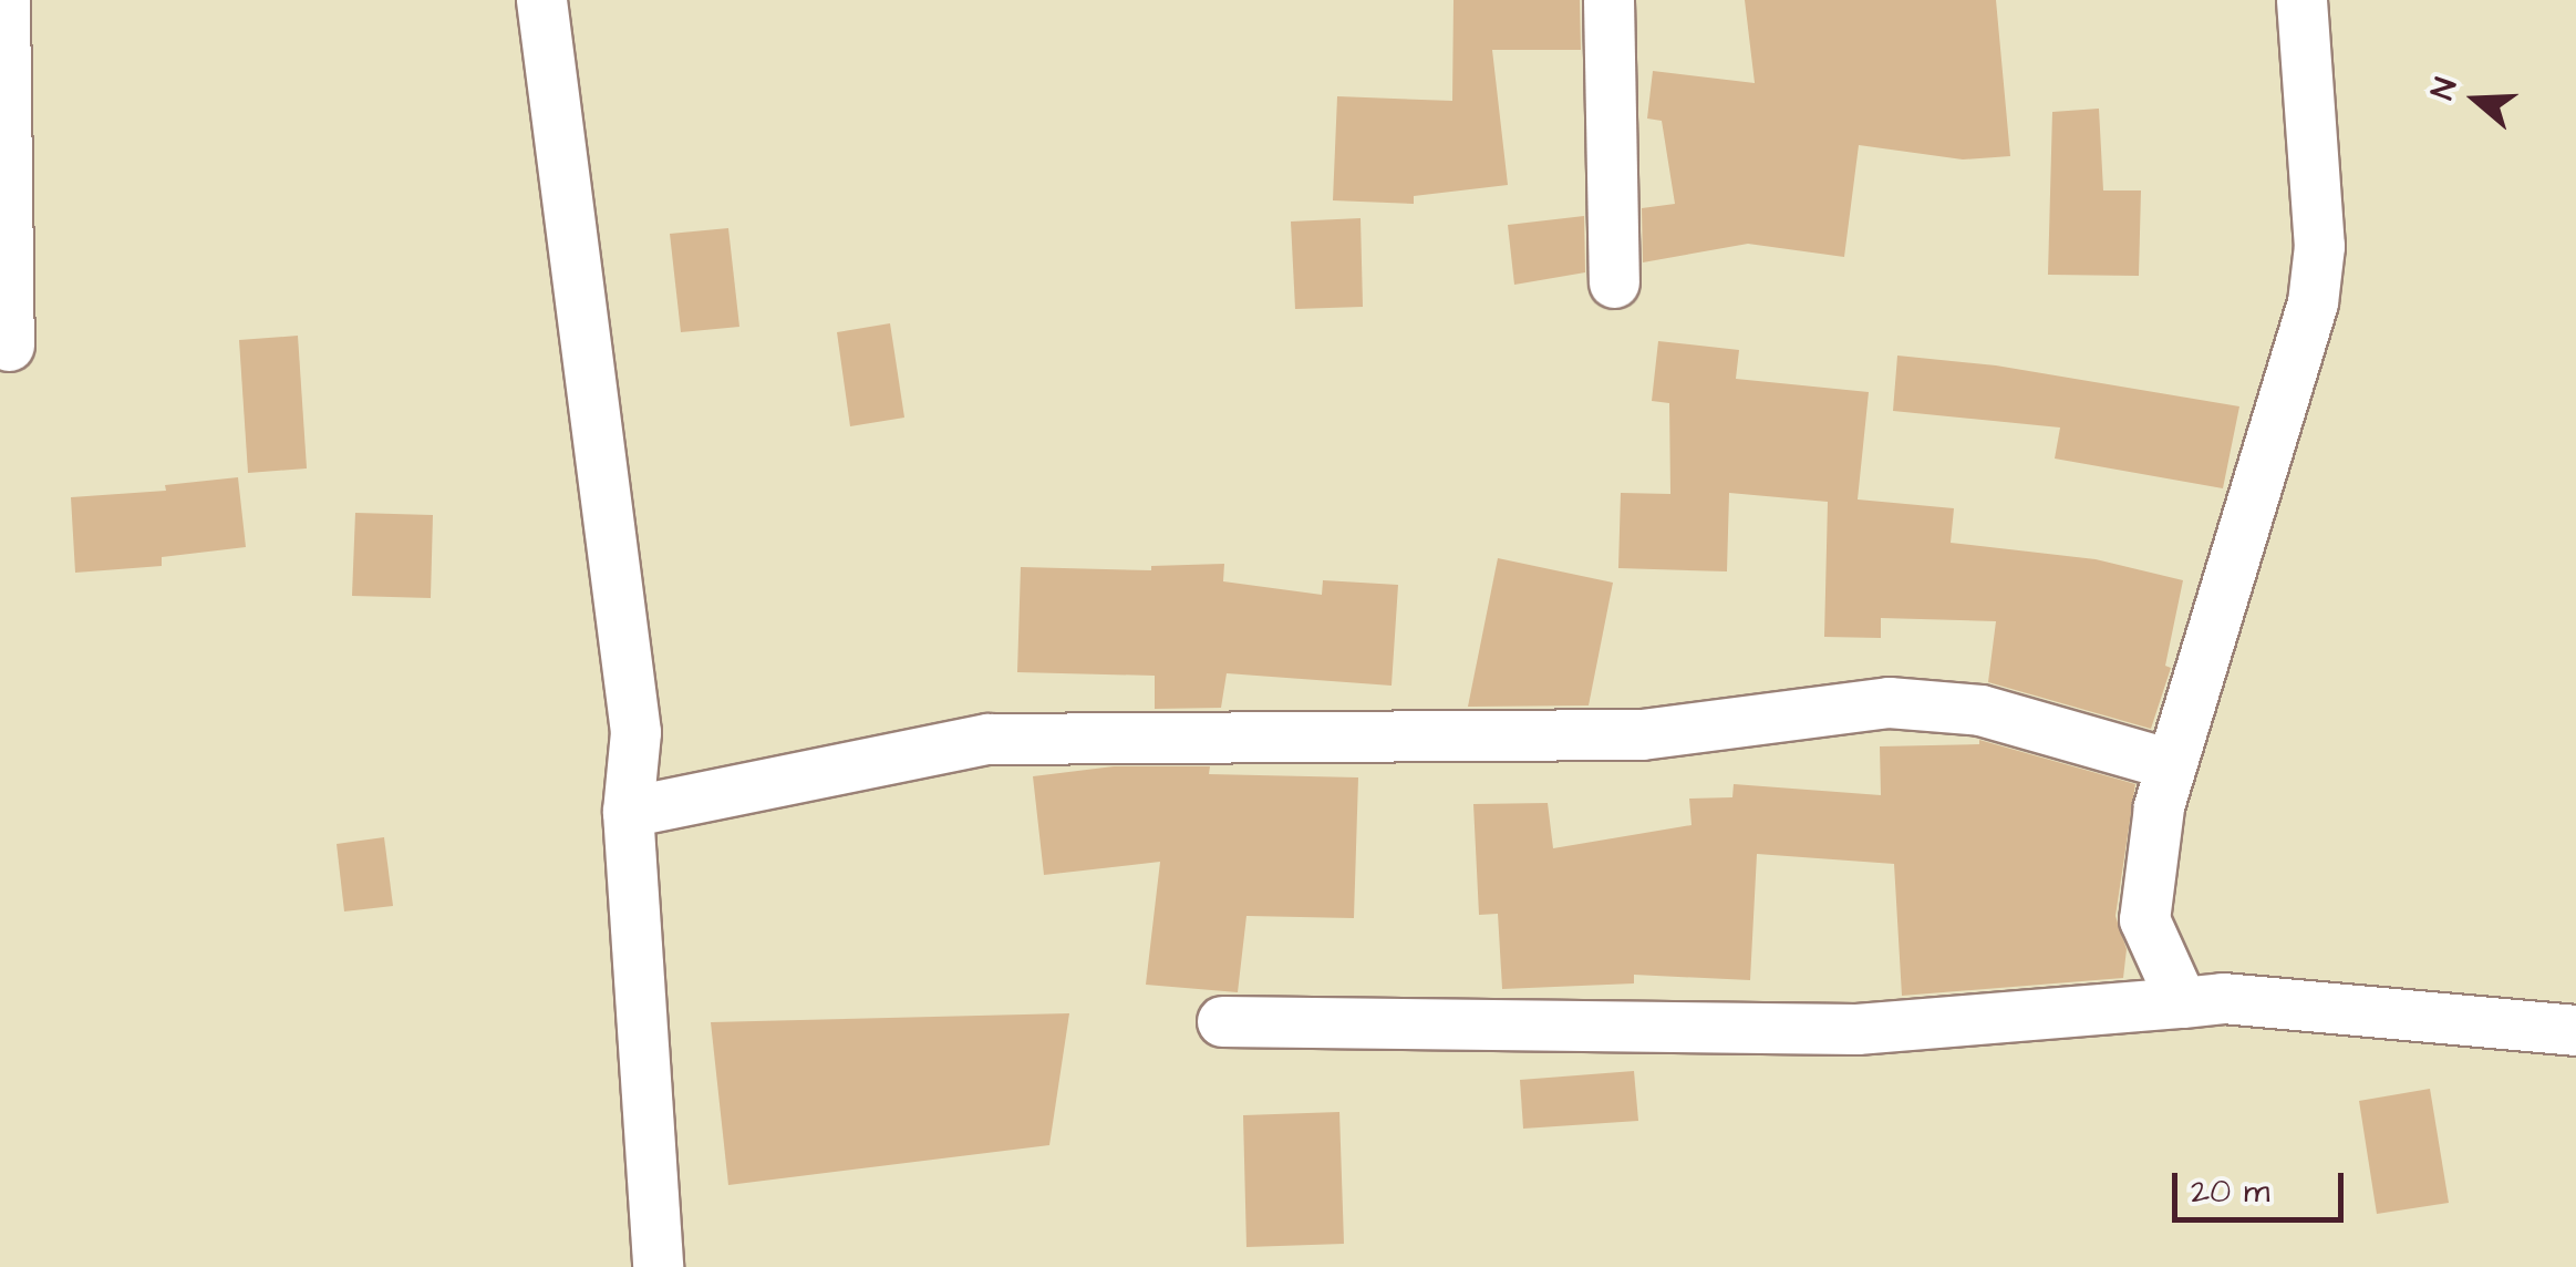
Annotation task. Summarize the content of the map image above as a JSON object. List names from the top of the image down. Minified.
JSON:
{"scale_bar":"20 m","north":"left"}
